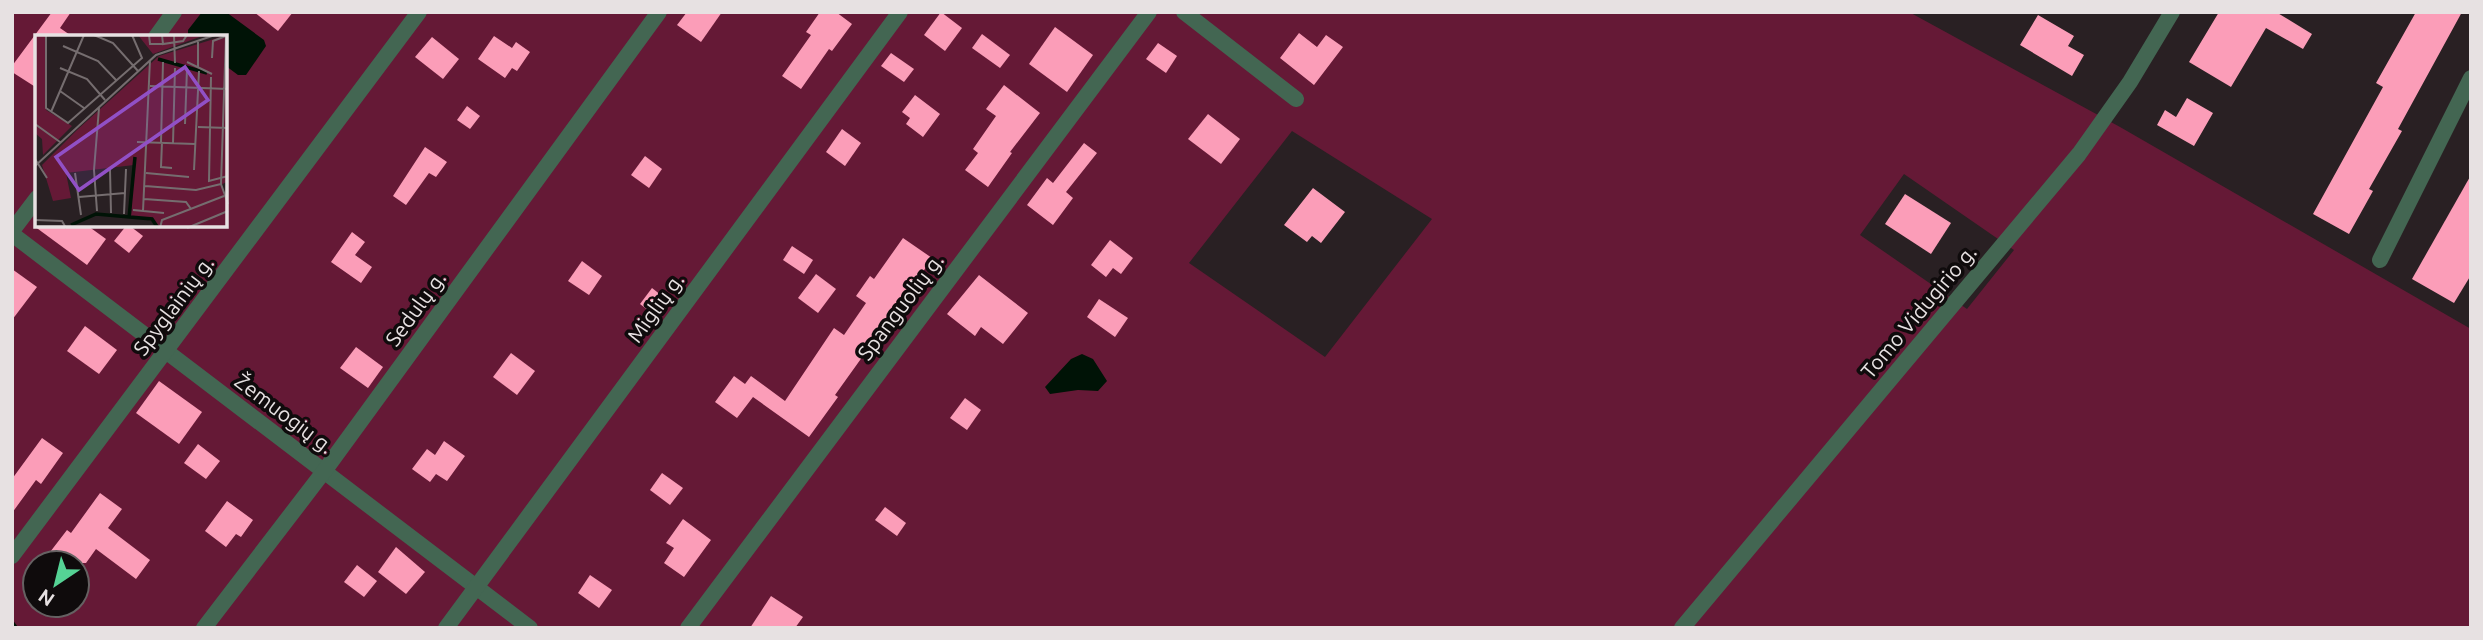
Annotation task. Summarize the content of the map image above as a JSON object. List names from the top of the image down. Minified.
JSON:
{"streets":{"street":["Spyglainių g.","Spanguolių g.","Miglių g.","Sedulų g.","Tomo Vidugirio g.","Žemuogių g."]},"crossings":[["Spyglainių g.","Žemuogių g."],["Miglių g.","Žemuogių g."],["Sedulų g.","Žemuogių g."]],"north":"bottom left"}
